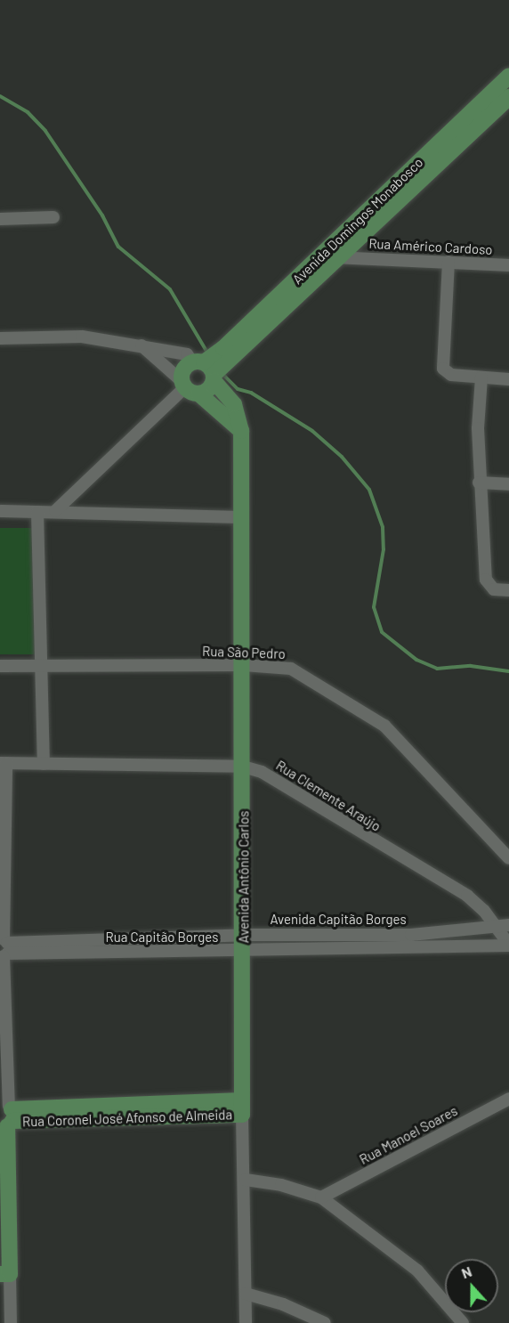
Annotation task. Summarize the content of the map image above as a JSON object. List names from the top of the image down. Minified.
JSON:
{"streets":{"main road":["Avenida Domingos Monabosco","Avenida Antônio Carlos","Rua Coronel José Afonso de Almeida"],"street":["Rua Américo Cardoso","Rua São Pedro","Rua Clemente Araújo","Avenida Capitão Borges","Rua Capitão Borges","Rua Manoel Soares"]},"crossings":[["Avenida Domingos Monabosco","Rua Américo Cardoso"],["Avenida Domingos Monabosco","Avenida Antônio Carlos"],["Rua São Pedro","Avenida Antônio Carlos"],["Rua Clemente Araújo","Avenida Antônio Carlos"],["Rua Clemente Araújo","Avenida Capitão Borges"],["Rua Clemente Araújo","Rua Capitão Borges"],["Avenida Antônio Carlos","Avenida Capitão Borges"],["Avenida Antônio Carlos","Rua Capitão Borges"],["Avenida Antônio Carlos","Rua Coronel José Afonso de Almeida"],["Avenida Capitão Borges","Rua Capitão Borges"]],"north":"top"}
